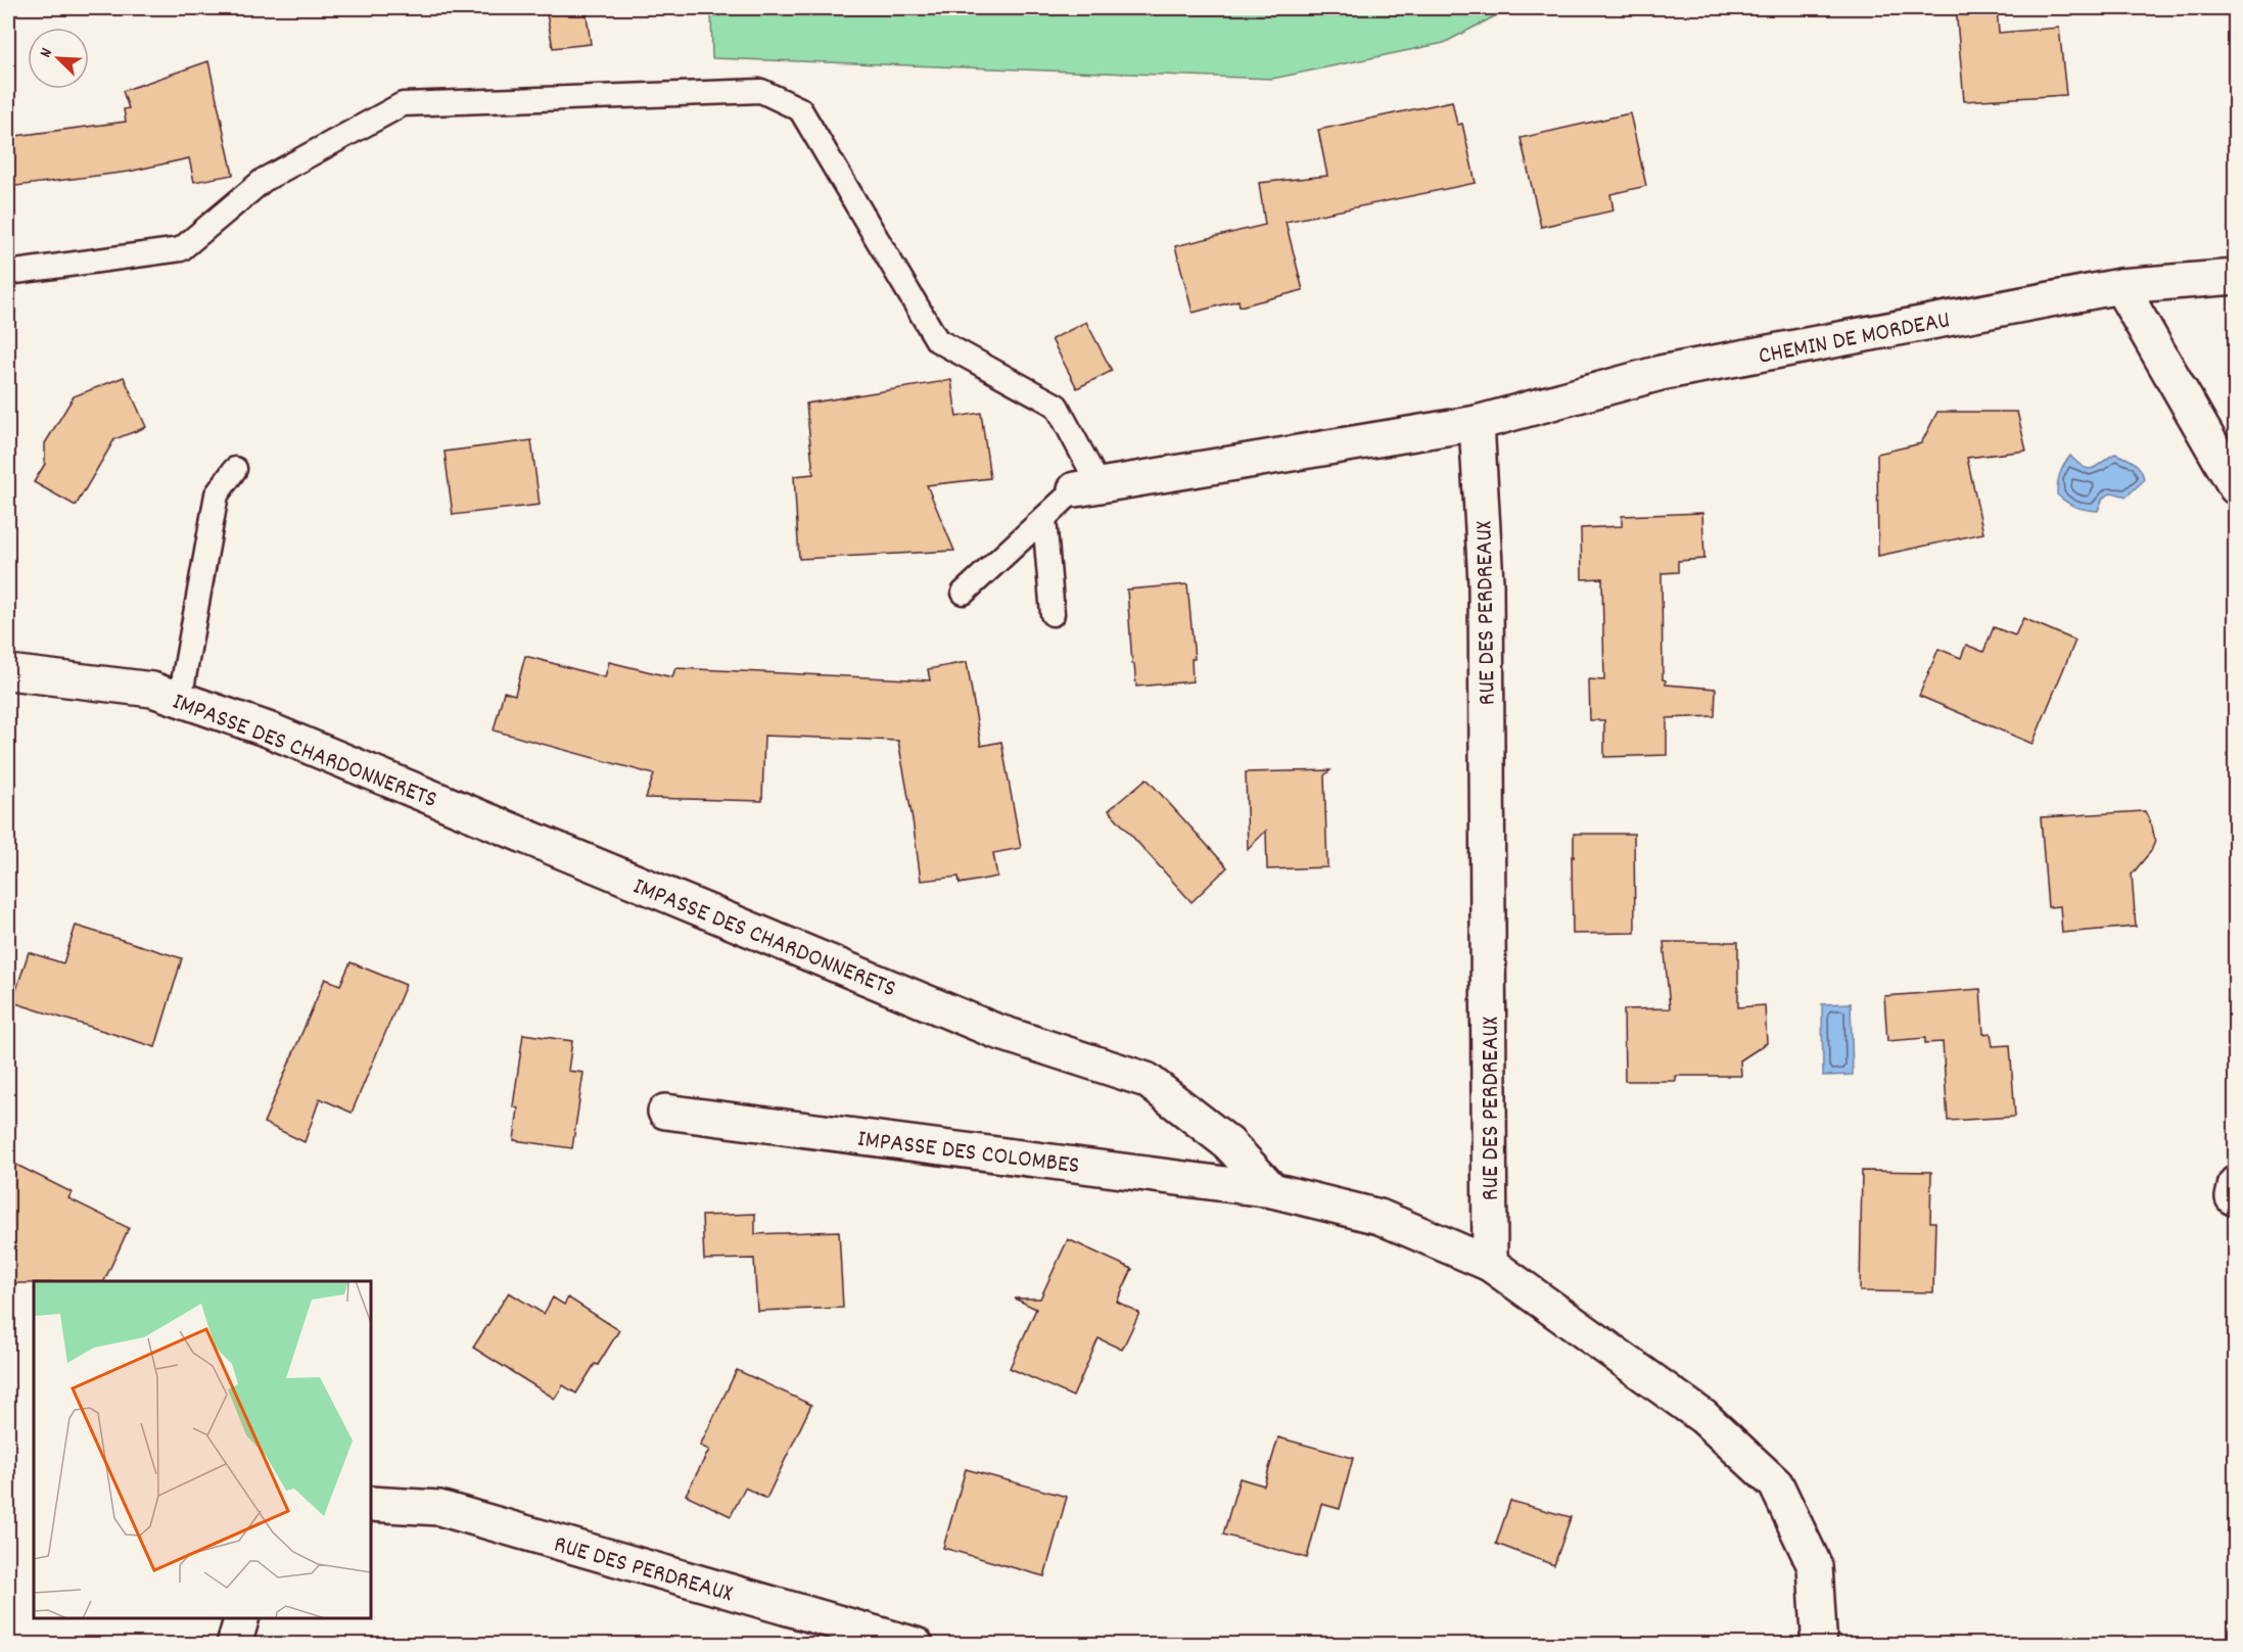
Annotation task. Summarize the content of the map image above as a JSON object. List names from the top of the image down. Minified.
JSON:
{"streets":{"street":["CHEMIN DE MORDEAU","RUE DES PERDREAUX","IMPASSE DES CHARDONNERETS","IMPASSE DES COLOMBES"]},"crossings":[["CHEMIN DE MORDEAU","RUE DES PERDREAUX"],["IMPASSE DES CHARDONNERETS","IMPASSE DES COLOMBES"]],"north":"top left"}
